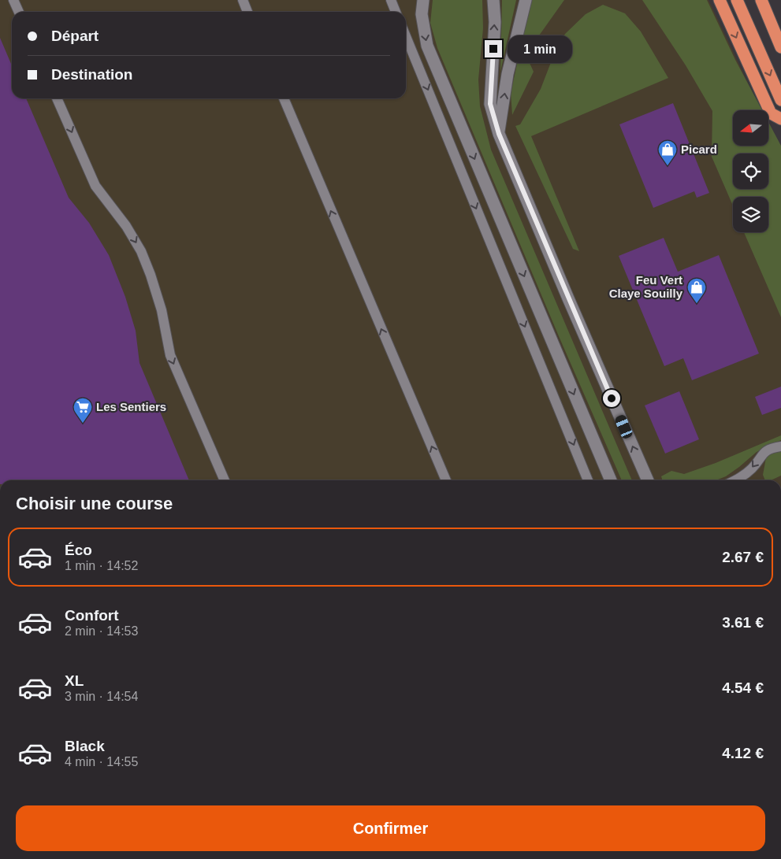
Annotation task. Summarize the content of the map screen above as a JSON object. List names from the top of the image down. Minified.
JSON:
{"places":{"shop":["Picard","Feu Vert Claye Souilly"],"supermarket":["Les Sentiers"]},"north":"left","page":{"banner":["Départ","Destination"],"bubble":"1 min","heading":"Choisir une course","list":[{"name":"Éco","note":"1 min · 14:52","value":"2.67 €"},{"name":"Confort","note":"2 min · 14:53","value":"3.61 €"},{"name":"XL","note":"3 min · 14:54","value":"4.54 €"},{"name":"Black","note":"4 min · 14:55","value":"4.12 €"}],"buttons":"Confirmer"}}
